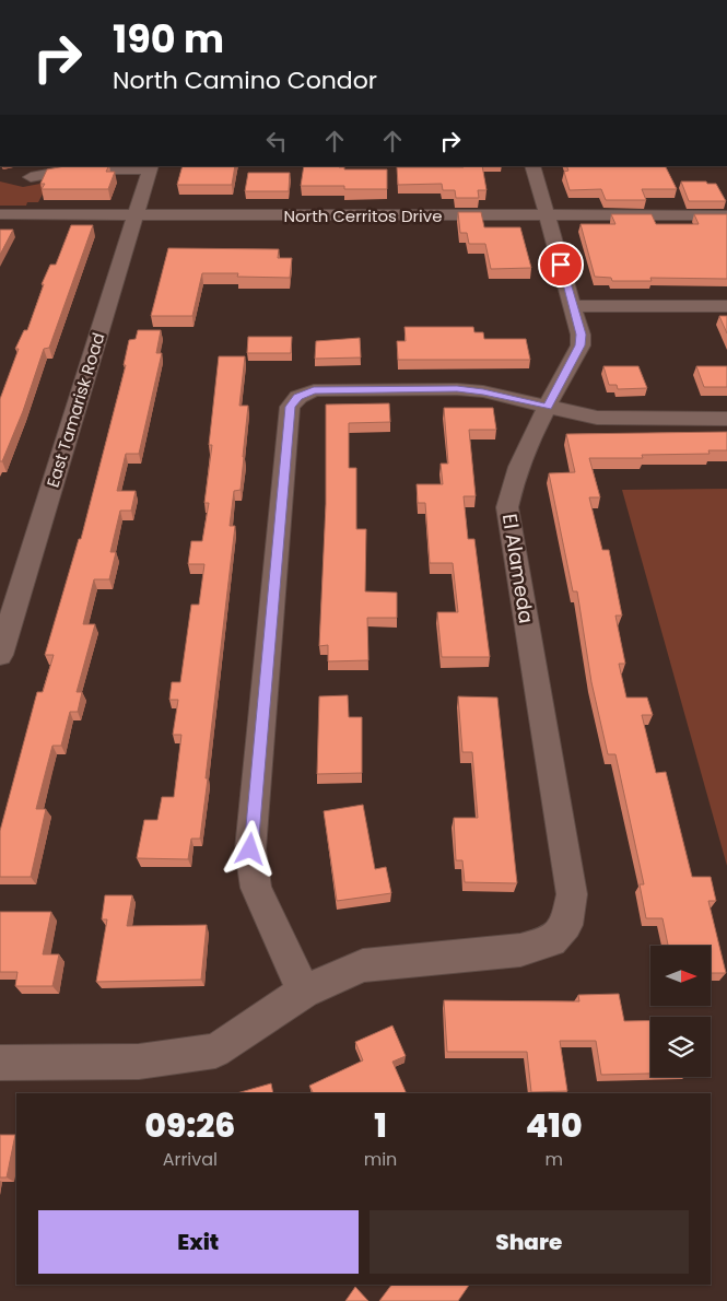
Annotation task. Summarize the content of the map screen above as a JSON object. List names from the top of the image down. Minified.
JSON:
{"streets":{"street":["North Cerritos Drive","East Tamarisk Road","El Alameda"]},"crossings":[["North Cerritos Drive","East Tamarisk Road"],["North Cerritos Drive","El Alameda"]],"north":"right","page":{"turn":["190 m","North Camino Condor"],"eta":["09:26","Arrival","1","min","410","m"],"buttons":["Exit","Share"]}}
